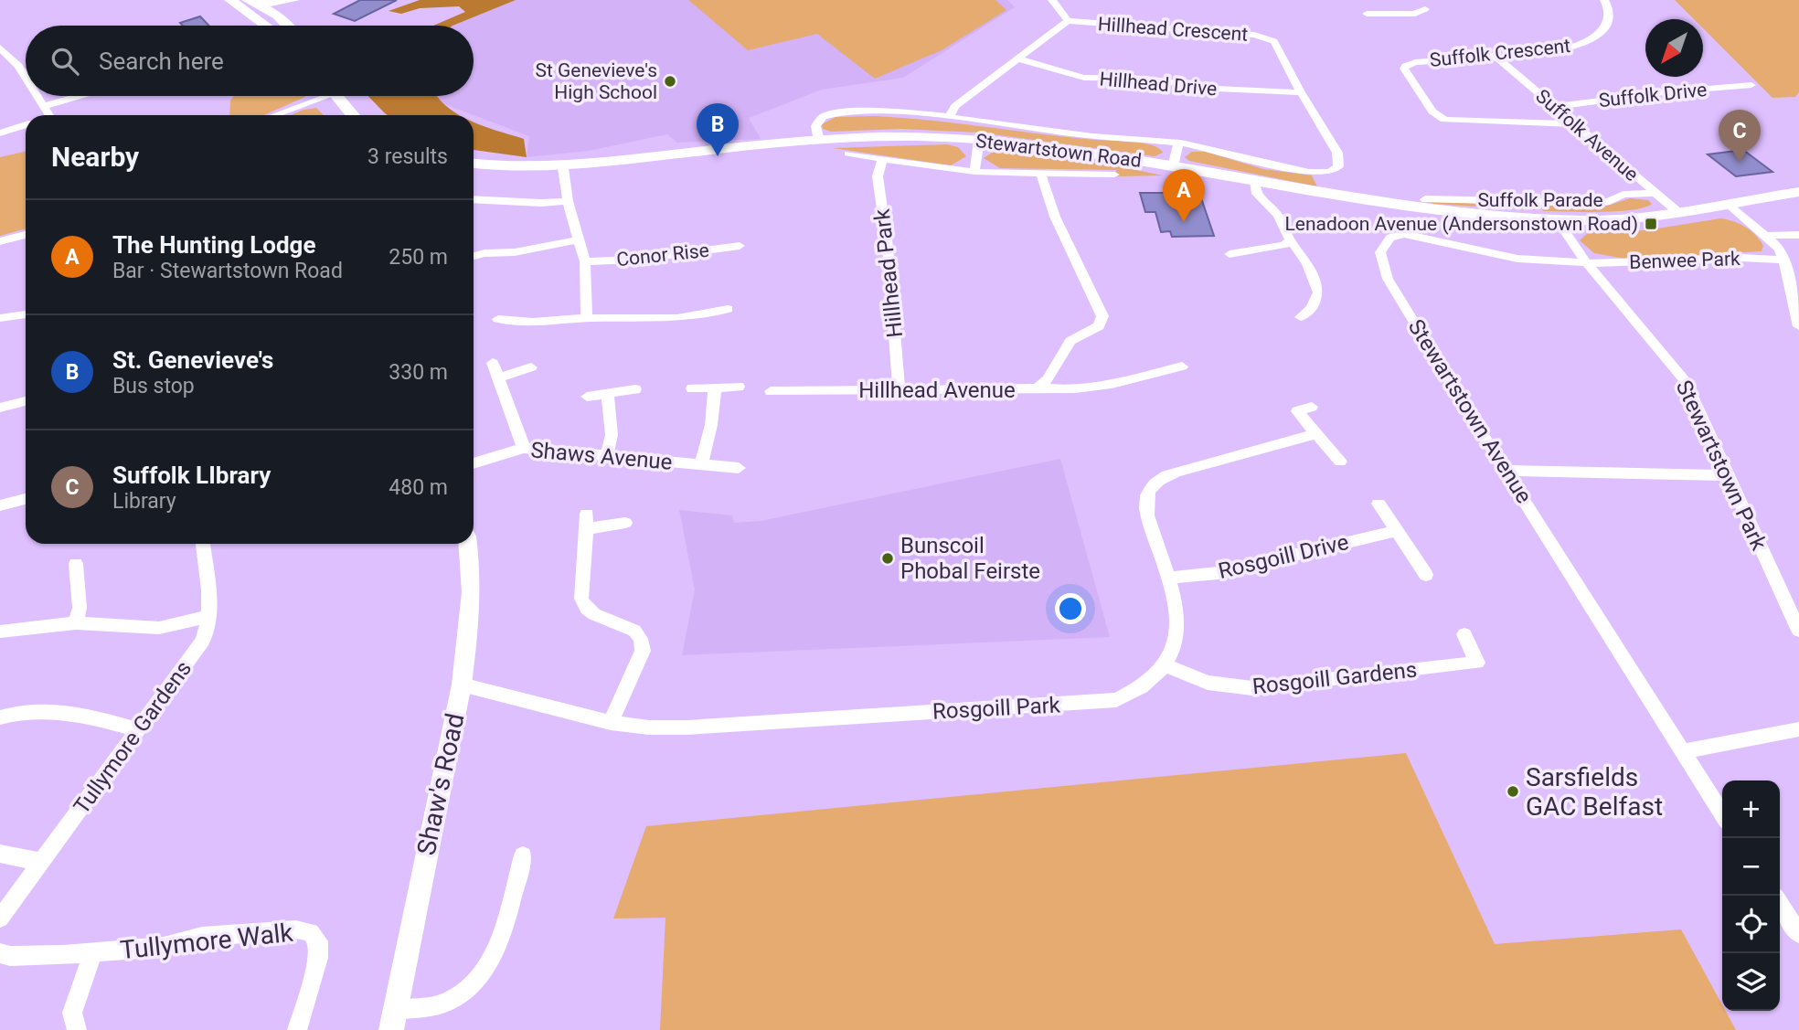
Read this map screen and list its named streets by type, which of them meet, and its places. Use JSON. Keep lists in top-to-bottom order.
{
  "streets": {
    "main road": ["Stewartstown Road"],
    "street": [
      "Hillhead Crescent",
      "Suffolk Crescent",
      "Hillhead Drive",
      "Suffolk Drive",
      "Suffolk Avenue",
      "Suffolk Parade",
      "Conor Rise",
      "Benwee Park",
      "Hillhead Park",
      "Hillhead Avenue",
      "Stewartstown Avenue",
      "Shaws Avenue",
      "Stewartstown Park",
      "Rosgoill Drive",
      "Rosgoill Gardens",
      "Rosgoill Park",
      "Tullymore Gardens",
      "Shaw's Road",
      "Tullymore Walk"
    ]
  },
  "crossings": [
    ["Hillhead Crescent", "Hillhead Drive"],
    ["Hillhead Crescent", "Stewartstown Road"],
    ["Suffolk Crescent", "Suffolk Avenue"],
    ["Suffolk Drive", "Suffolk Avenue"],
    ["Suffolk Avenue", "Stewartstown Road"],
    ["Suffolk Avenue", "Suffolk Parade"],
    ["Stewartstown Road", "Conor Rise"],
    ["Stewartstown Road", "Stewartstown Park"],
    ["Benwee Park", "Stewartstown Avenue"],
    ["Benwee Park", "Stewartstown Park"],
    ["Hillhead Park", "Hillhead Avenue"],
    ["Stewartstown Avenue", "Stewartstown Park"],
    ["Rosgoill Drive", "Rosgoill Park"],
    ["Rosgoill Gardens", "Rosgoill Park"],
    ["Rosgoill Park", "Shaw's Road"]
  ],
  "places": {
    "other": ["St Genevieve's High School", "Bunscoil Phobal Feirste", "Sarsfields GAC Belfast"],
    "transit": ["Lenadoon Avenue (Andersonstown Road)"]
  },
  "north": "bottom left",
  "page": {
    "search": "Search here",
    "pins": ["B", "C", "A"],
    "heading": ["Nearby", "3 results"],
    "list": [
      {
        "mark": "A",
        "name": "The Hunting Lodge",
        "note": "Bar · Stewartstown Road",
        "value": "250 m"
      },
      {
        "mark": "B",
        "name": "St. Genevieve's",
        "note": "Bus stop",
        "value": "330 m"
      },
      {
        "mark": "C",
        "name": "Suffolk LIbrary",
        "note": "Library",
        "value": "480 m"
      }
    ],
    "map_buttons": ["+", "−"]
  }
}
